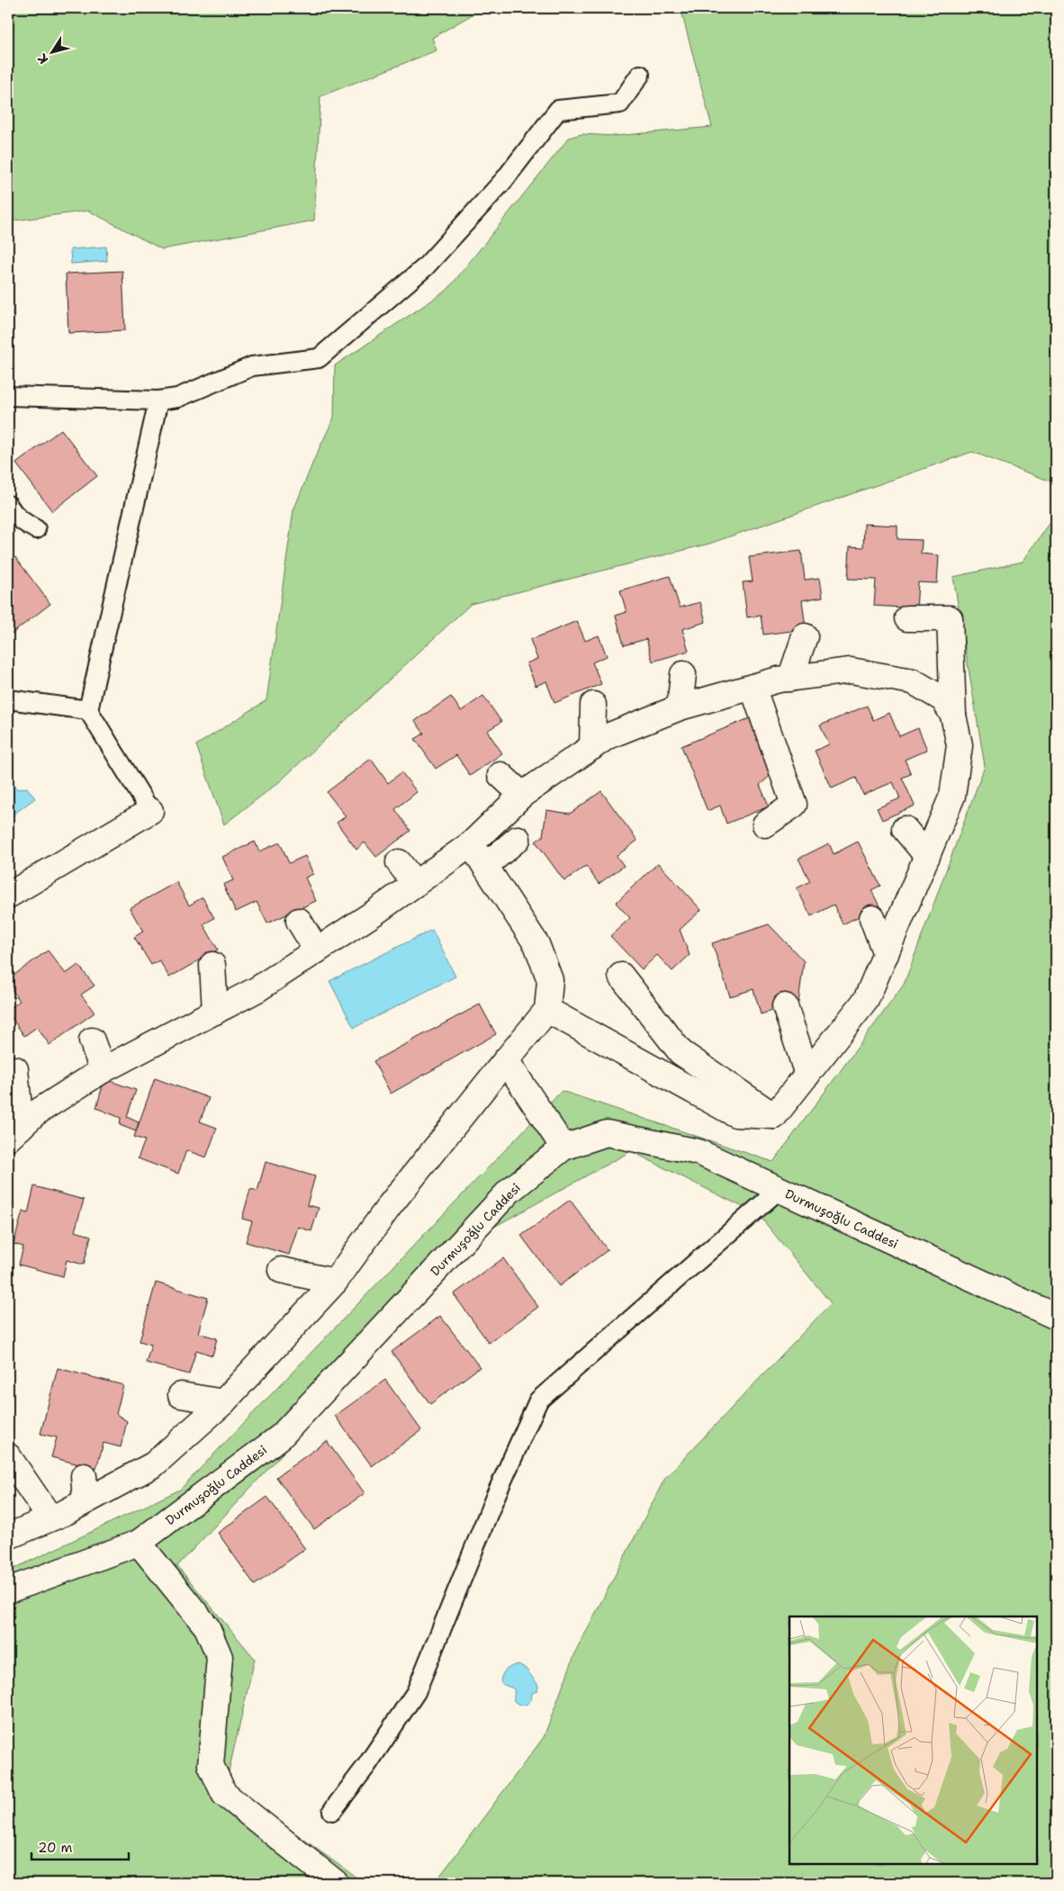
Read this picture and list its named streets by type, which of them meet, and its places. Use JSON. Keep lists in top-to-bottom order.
{
  "streets": {
    "street": ["Durmuşoğlu Caddesi"]
  },
  "scale_bar": "20 m",
  "north": "bottom left"
}
